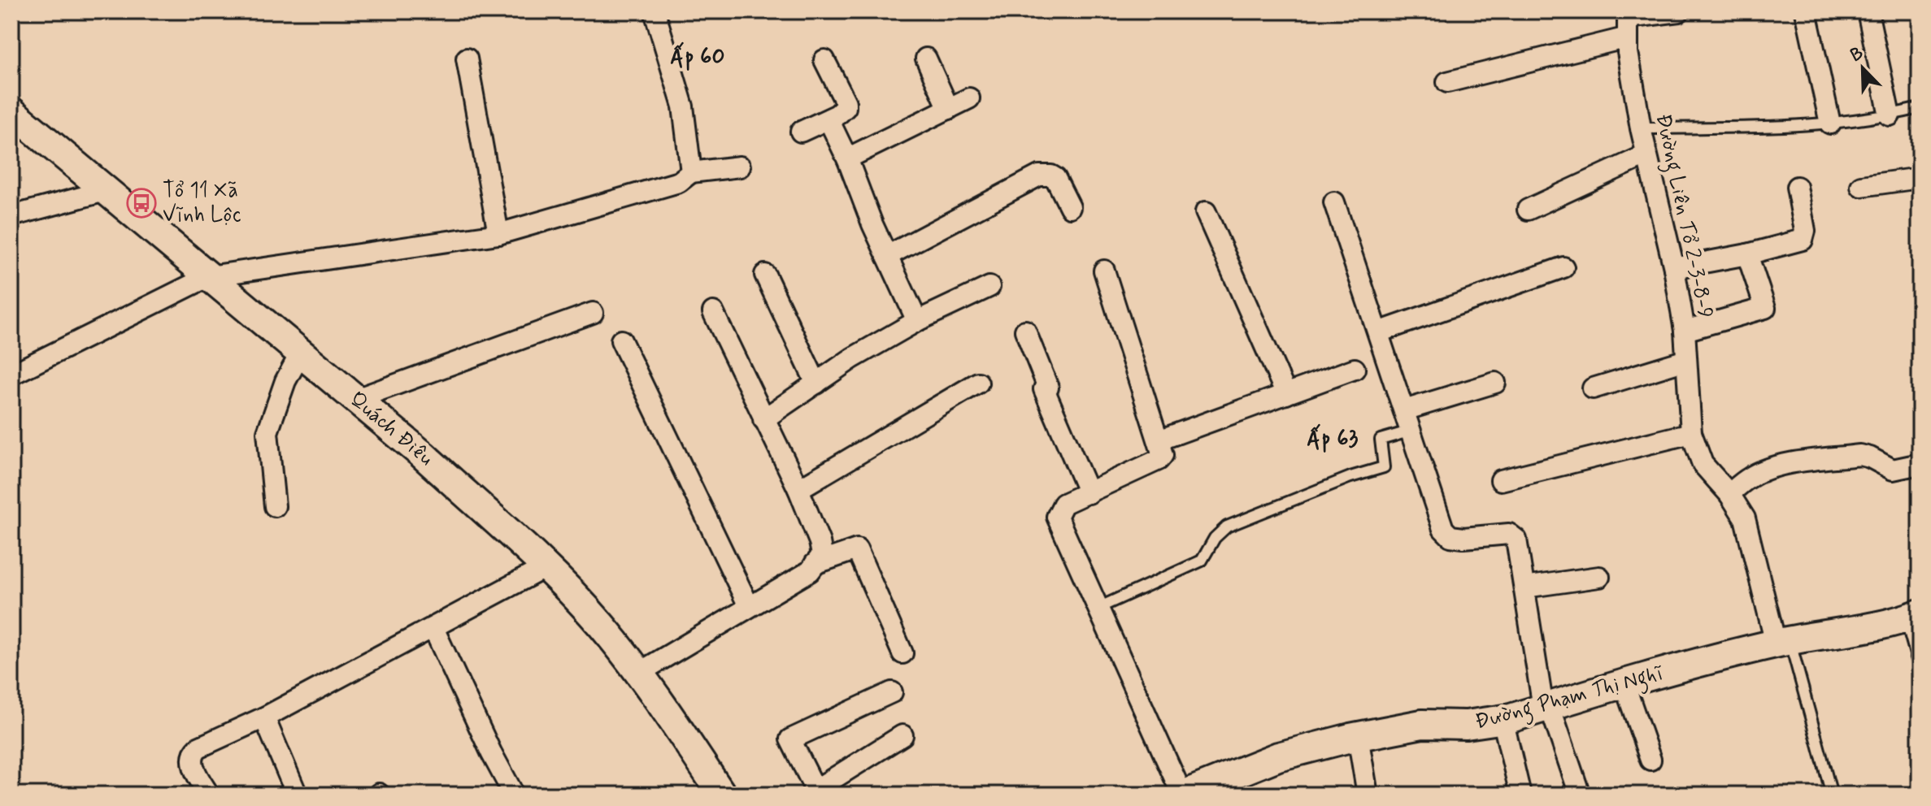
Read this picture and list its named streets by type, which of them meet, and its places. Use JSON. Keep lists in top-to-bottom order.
{
  "streets": {
    "main road": ["Quách Điêu", "Đường Phạm Thị Nghĩ"],
    "street": ["Đường Liên Tổ 2-3-8-9"]
  },
  "crossings": [
    ["Đường Liên Tổ 2-3-8-9", "Đường Phạm Thị Nghĩ"]
  ],
  "districts": ["Ấp 60", "Ấp 63"],
  "places": {
    "bus stop": ["Tổ 11 Xã Vĩnh Lộc"]
  },
  "north": "top left"
}
